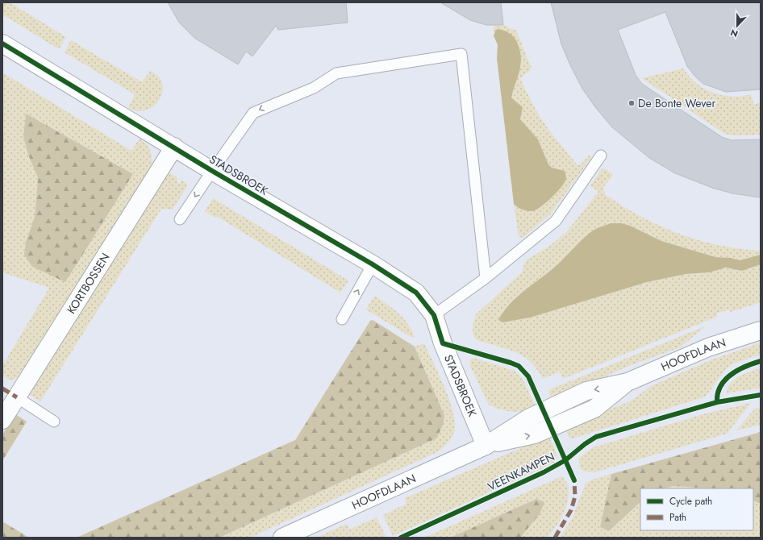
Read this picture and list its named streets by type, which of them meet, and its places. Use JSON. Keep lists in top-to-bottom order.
{
  "streets": {
    "street": ["STADSBROEK", "KORTBOSSEN", "HOOFDLAAN"],
    "cycle path": ["VEENKAMPEN"]
  },
  "crossings": [
    ["STADSBROEK", "KORTBOSSEN"],
    ["STADSBROEK", "HOOFDLAAN"]
  ],
  "places": ["De Bonte Wever"],
  "legend": ["Cycle path", "Path"],
  "north": "bottom"
}
